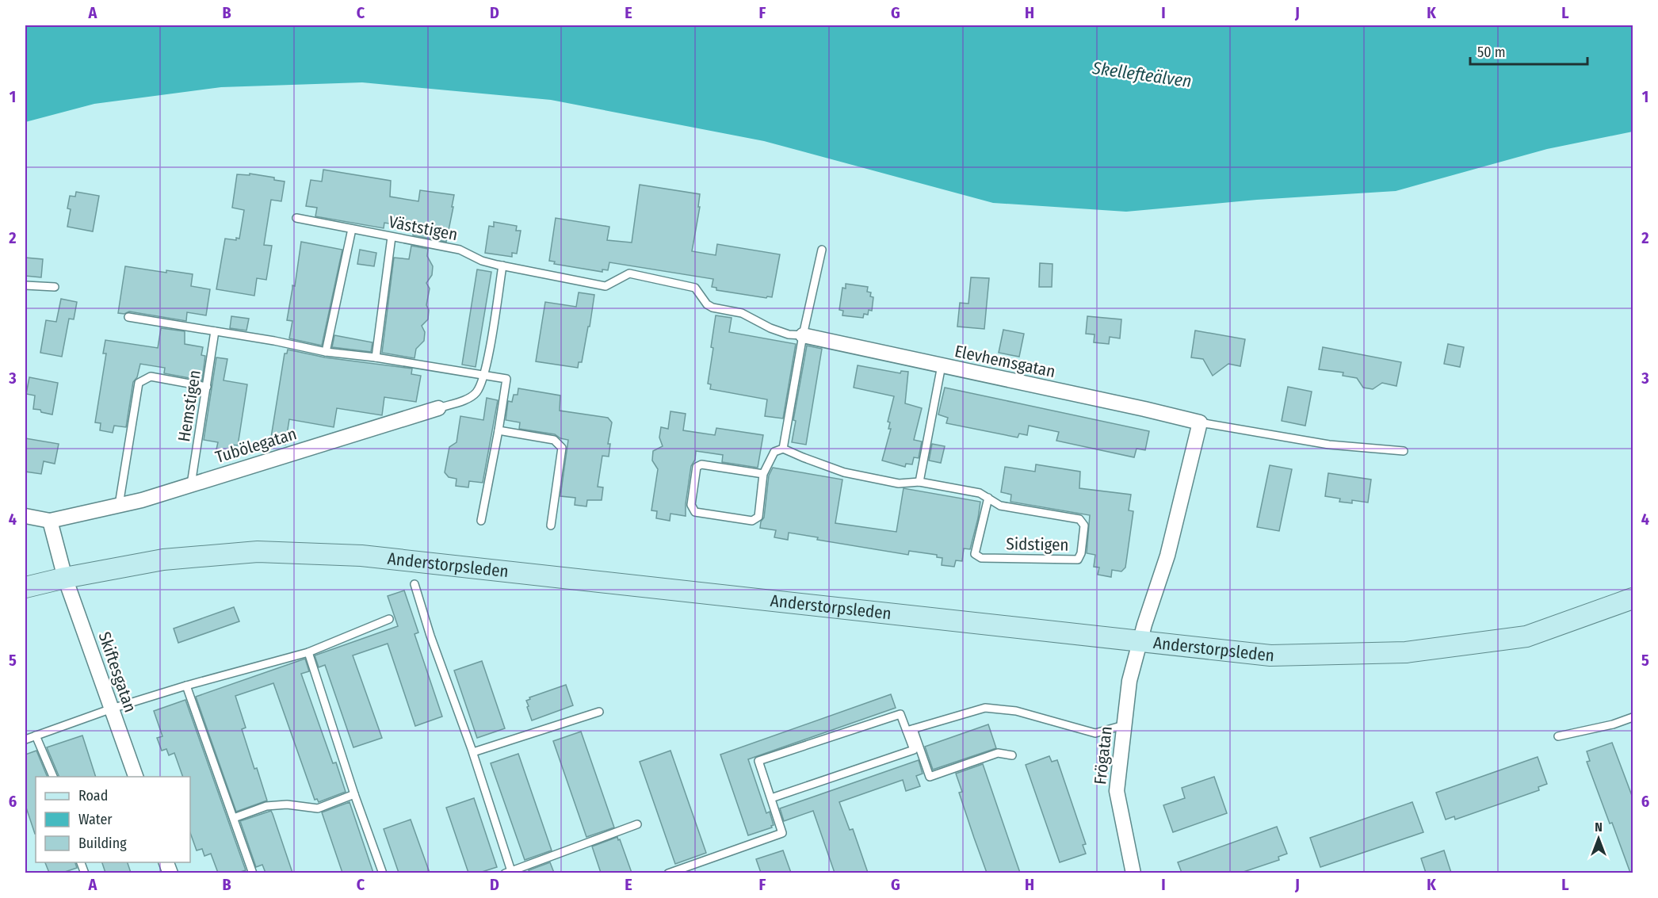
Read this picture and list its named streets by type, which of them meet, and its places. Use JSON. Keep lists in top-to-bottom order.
{
  "streets": {
    "main road": ["Anderstorpsleden"],
    "street": [
      "Elevhemsgatan",
      "Tubölegatan",
      "Skiftesgatan",
      "Frögatan"
    ],
    "lane": ["Väststigen", "Hemstigen", "Sidstigen"]
  },
  "crossings": [
    ["Väststigen", "Elevhemsgatan"],
    ["Hemstigen", "Tubölegatan"],
    ["Tubölegatan", "Skiftesgatan"],
    ["Anderstorpsleden", "Skiftesgatan"],
    ["Anderstorpsleden", "Frögatan"]
  ],
  "water": ["Skellefteälven"],
  "legend": ["Road", "Water", "Building"],
  "scale_bar": "50 m",
  "north": "top",
  "grid": {
    "columns": [
      "A",
      "B",
      "C",
      "D",
      "E",
      "F",
      "G",
      "H",
      "I",
      "J",
      "K",
      "L"
    ],
    "rows": [
      "1",
      "2",
      "3",
      "4",
      "5",
      "6"
    ]
  }
}
